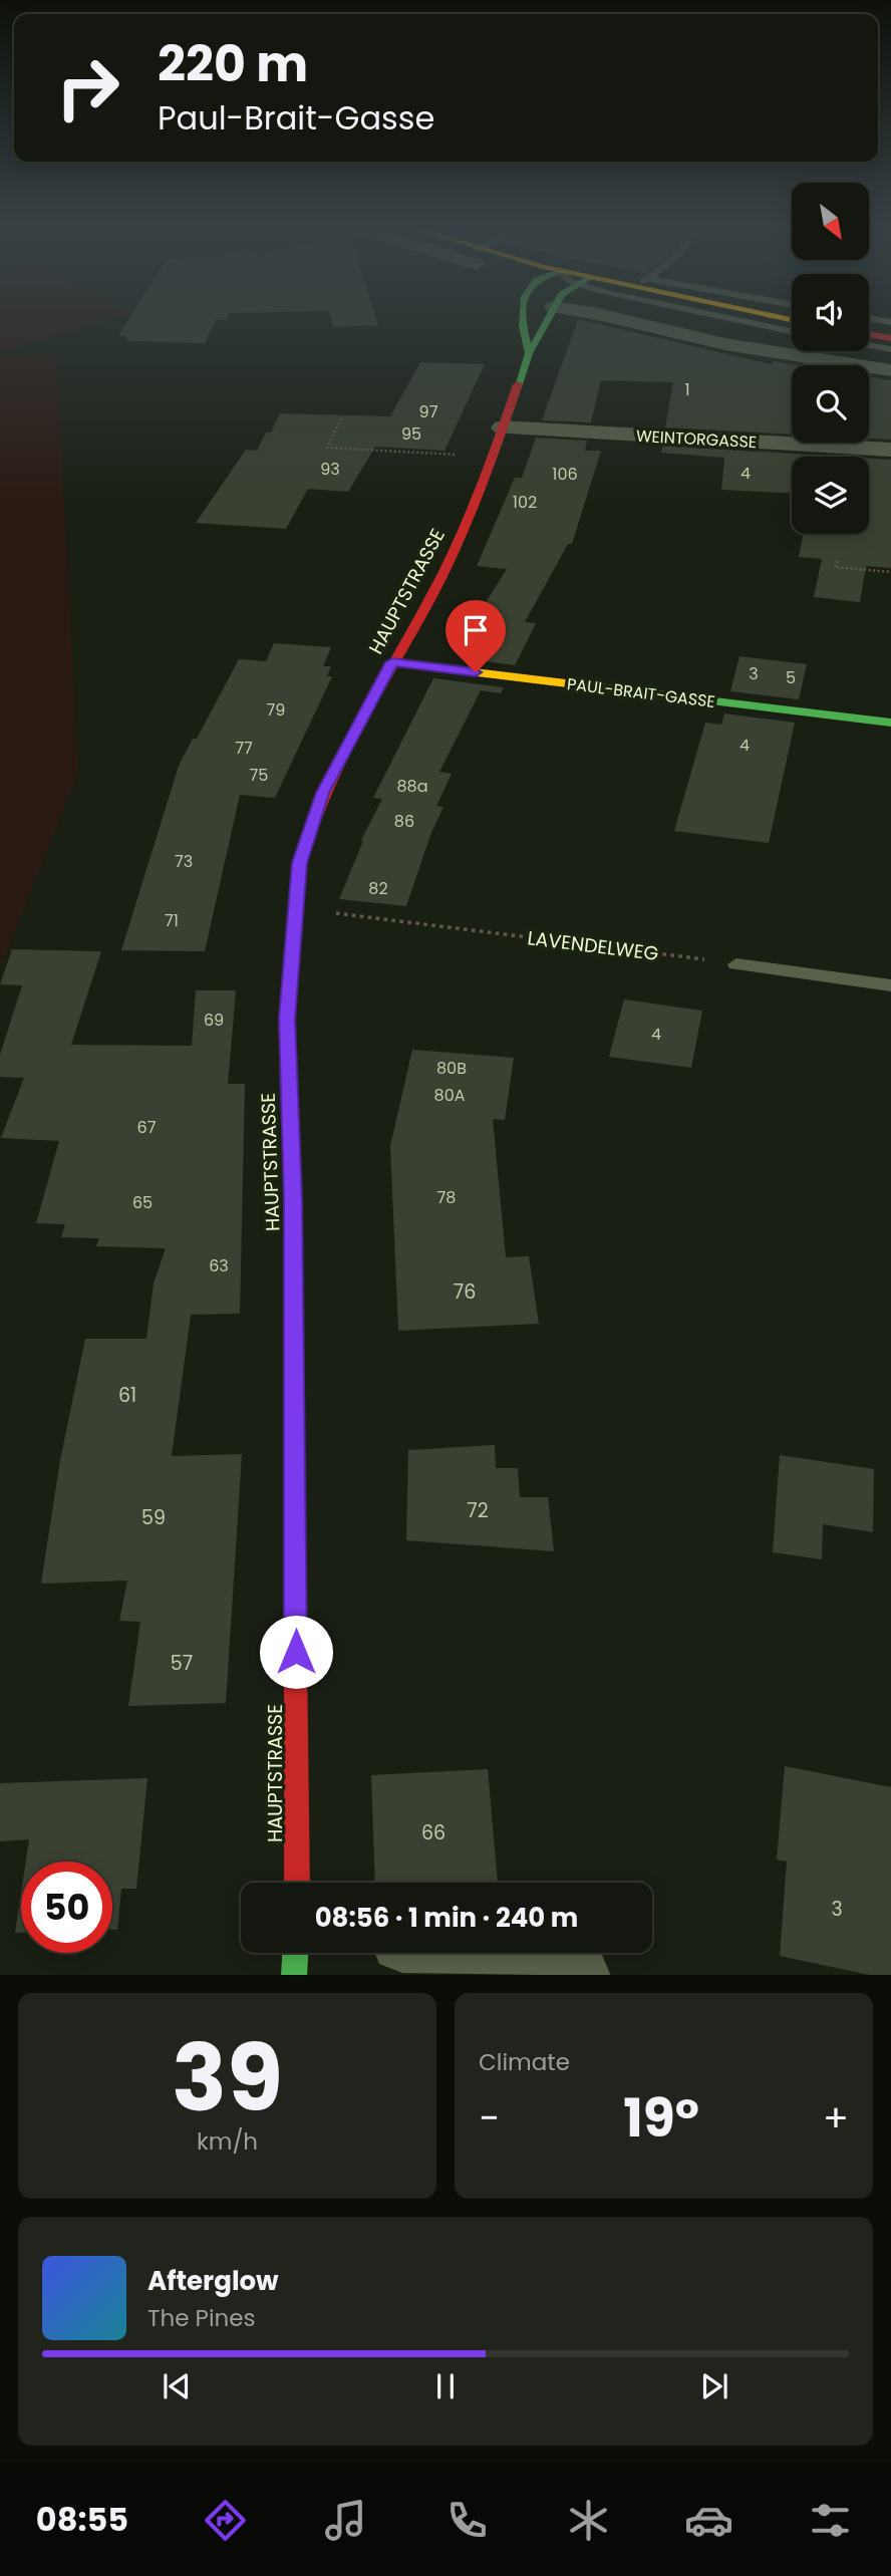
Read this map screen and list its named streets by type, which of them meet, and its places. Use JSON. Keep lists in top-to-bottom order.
{
  "streets": {
    "main road": ["HAUPTSTRASSE", "PAUL-BRAIT-GASSE"],
    "street": ["WEINTORGASSE"],
    "path": ["LAVENDELWEG"]
  },
  "crossings": [
    ["WEINTORGASSE", "HAUPTSTRASSE"],
    ["HAUPTSTRASSE", "PAUL-BRAIT-GASSE"],
    ["HAUPTSTRASSE", "LAVENDELWEG"]
  ],
  "house_numbers": [
    "1",
    "97",
    "95",
    "93",
    "4",
    "106",
    "102",
    "3",
    "5",
    "79",
    "4",
    "77",
    "75",
    "88a",
    "86",
    "73",
    "82",
    "71",
    "69",
    "4",
    "80B",
    "80A",
    "67",
    "78",
    "65",
    "63",
    "76",
    "61",
    "72",
    "59",
    "57",
    "66",
    "3"
  ],
  "north": "bottom right",
  "page": {
    "turn": ["220 m", "Paul-Brait-Gasse"],
    "limit": "50",
    "trip": "08:56 · 1 min · 240 m",
    "tile": [
      ["39", "km/h"],
      "Climate"
    ],
    "heat": ["−", "19°", "+"],
    "song": ["Afterglow", "The Pines"],
    "tabs": "08:55"
  }
}
